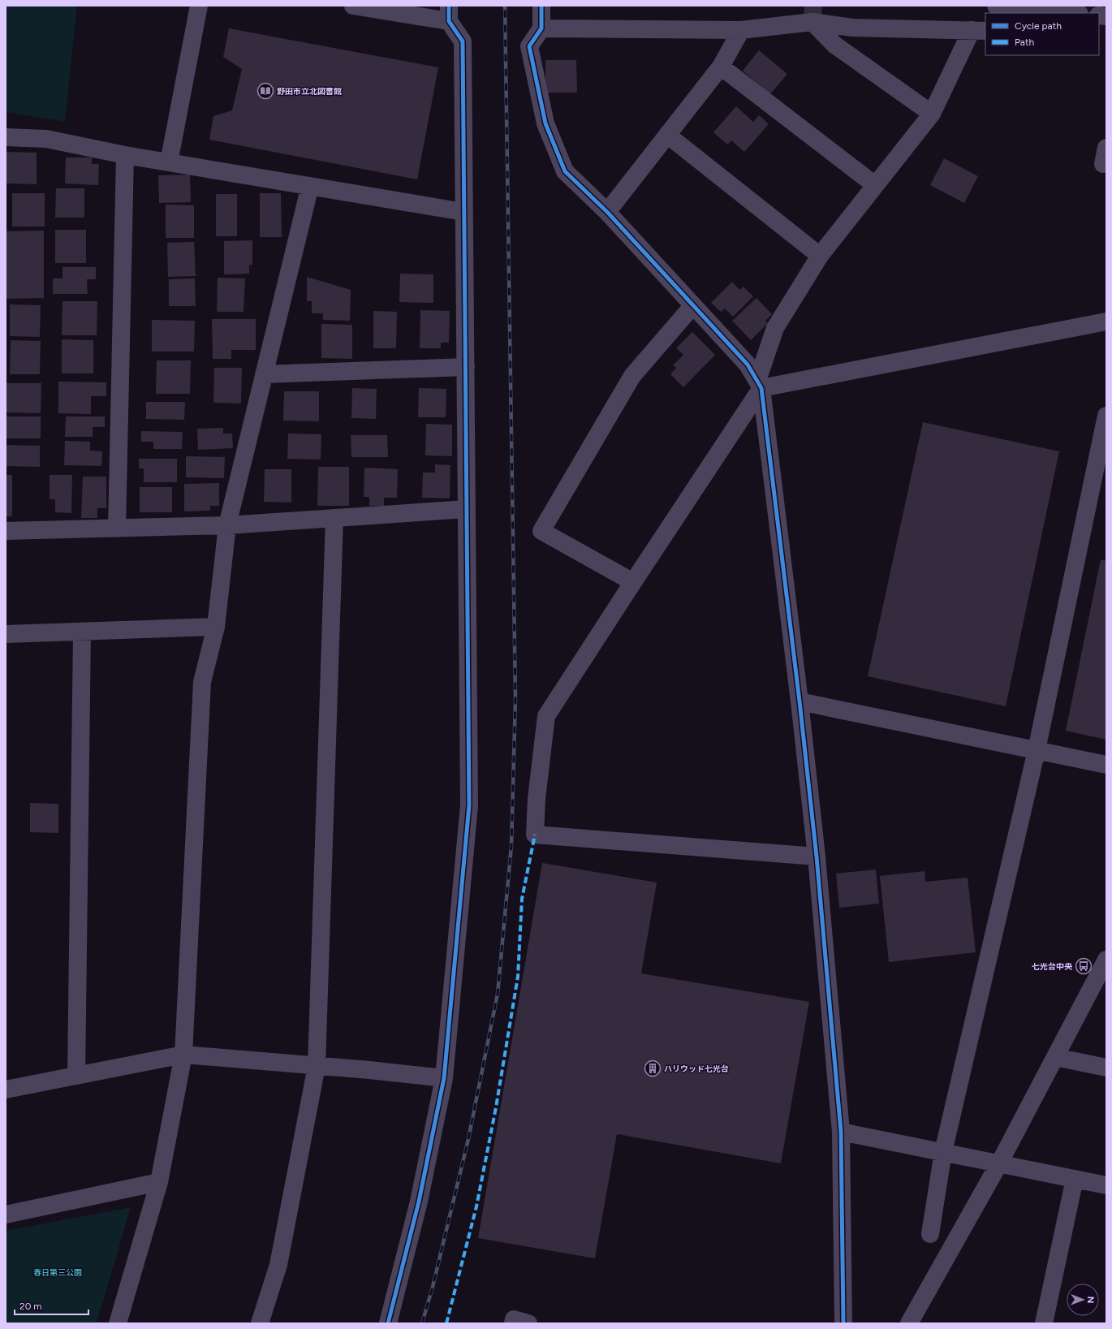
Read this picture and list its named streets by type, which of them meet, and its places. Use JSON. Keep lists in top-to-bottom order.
{
  "parks": ["春日第三公園"],
  "places": {
    "library": ["野田市立北図書館"],
    "bus stop": ["七光台中央"],
    "building": ["ハリウッド七光台"]
  },
  "legend": ["Cycle path", "Path"],
  "scale_bar": "20 m",
  "north": "right"
}
